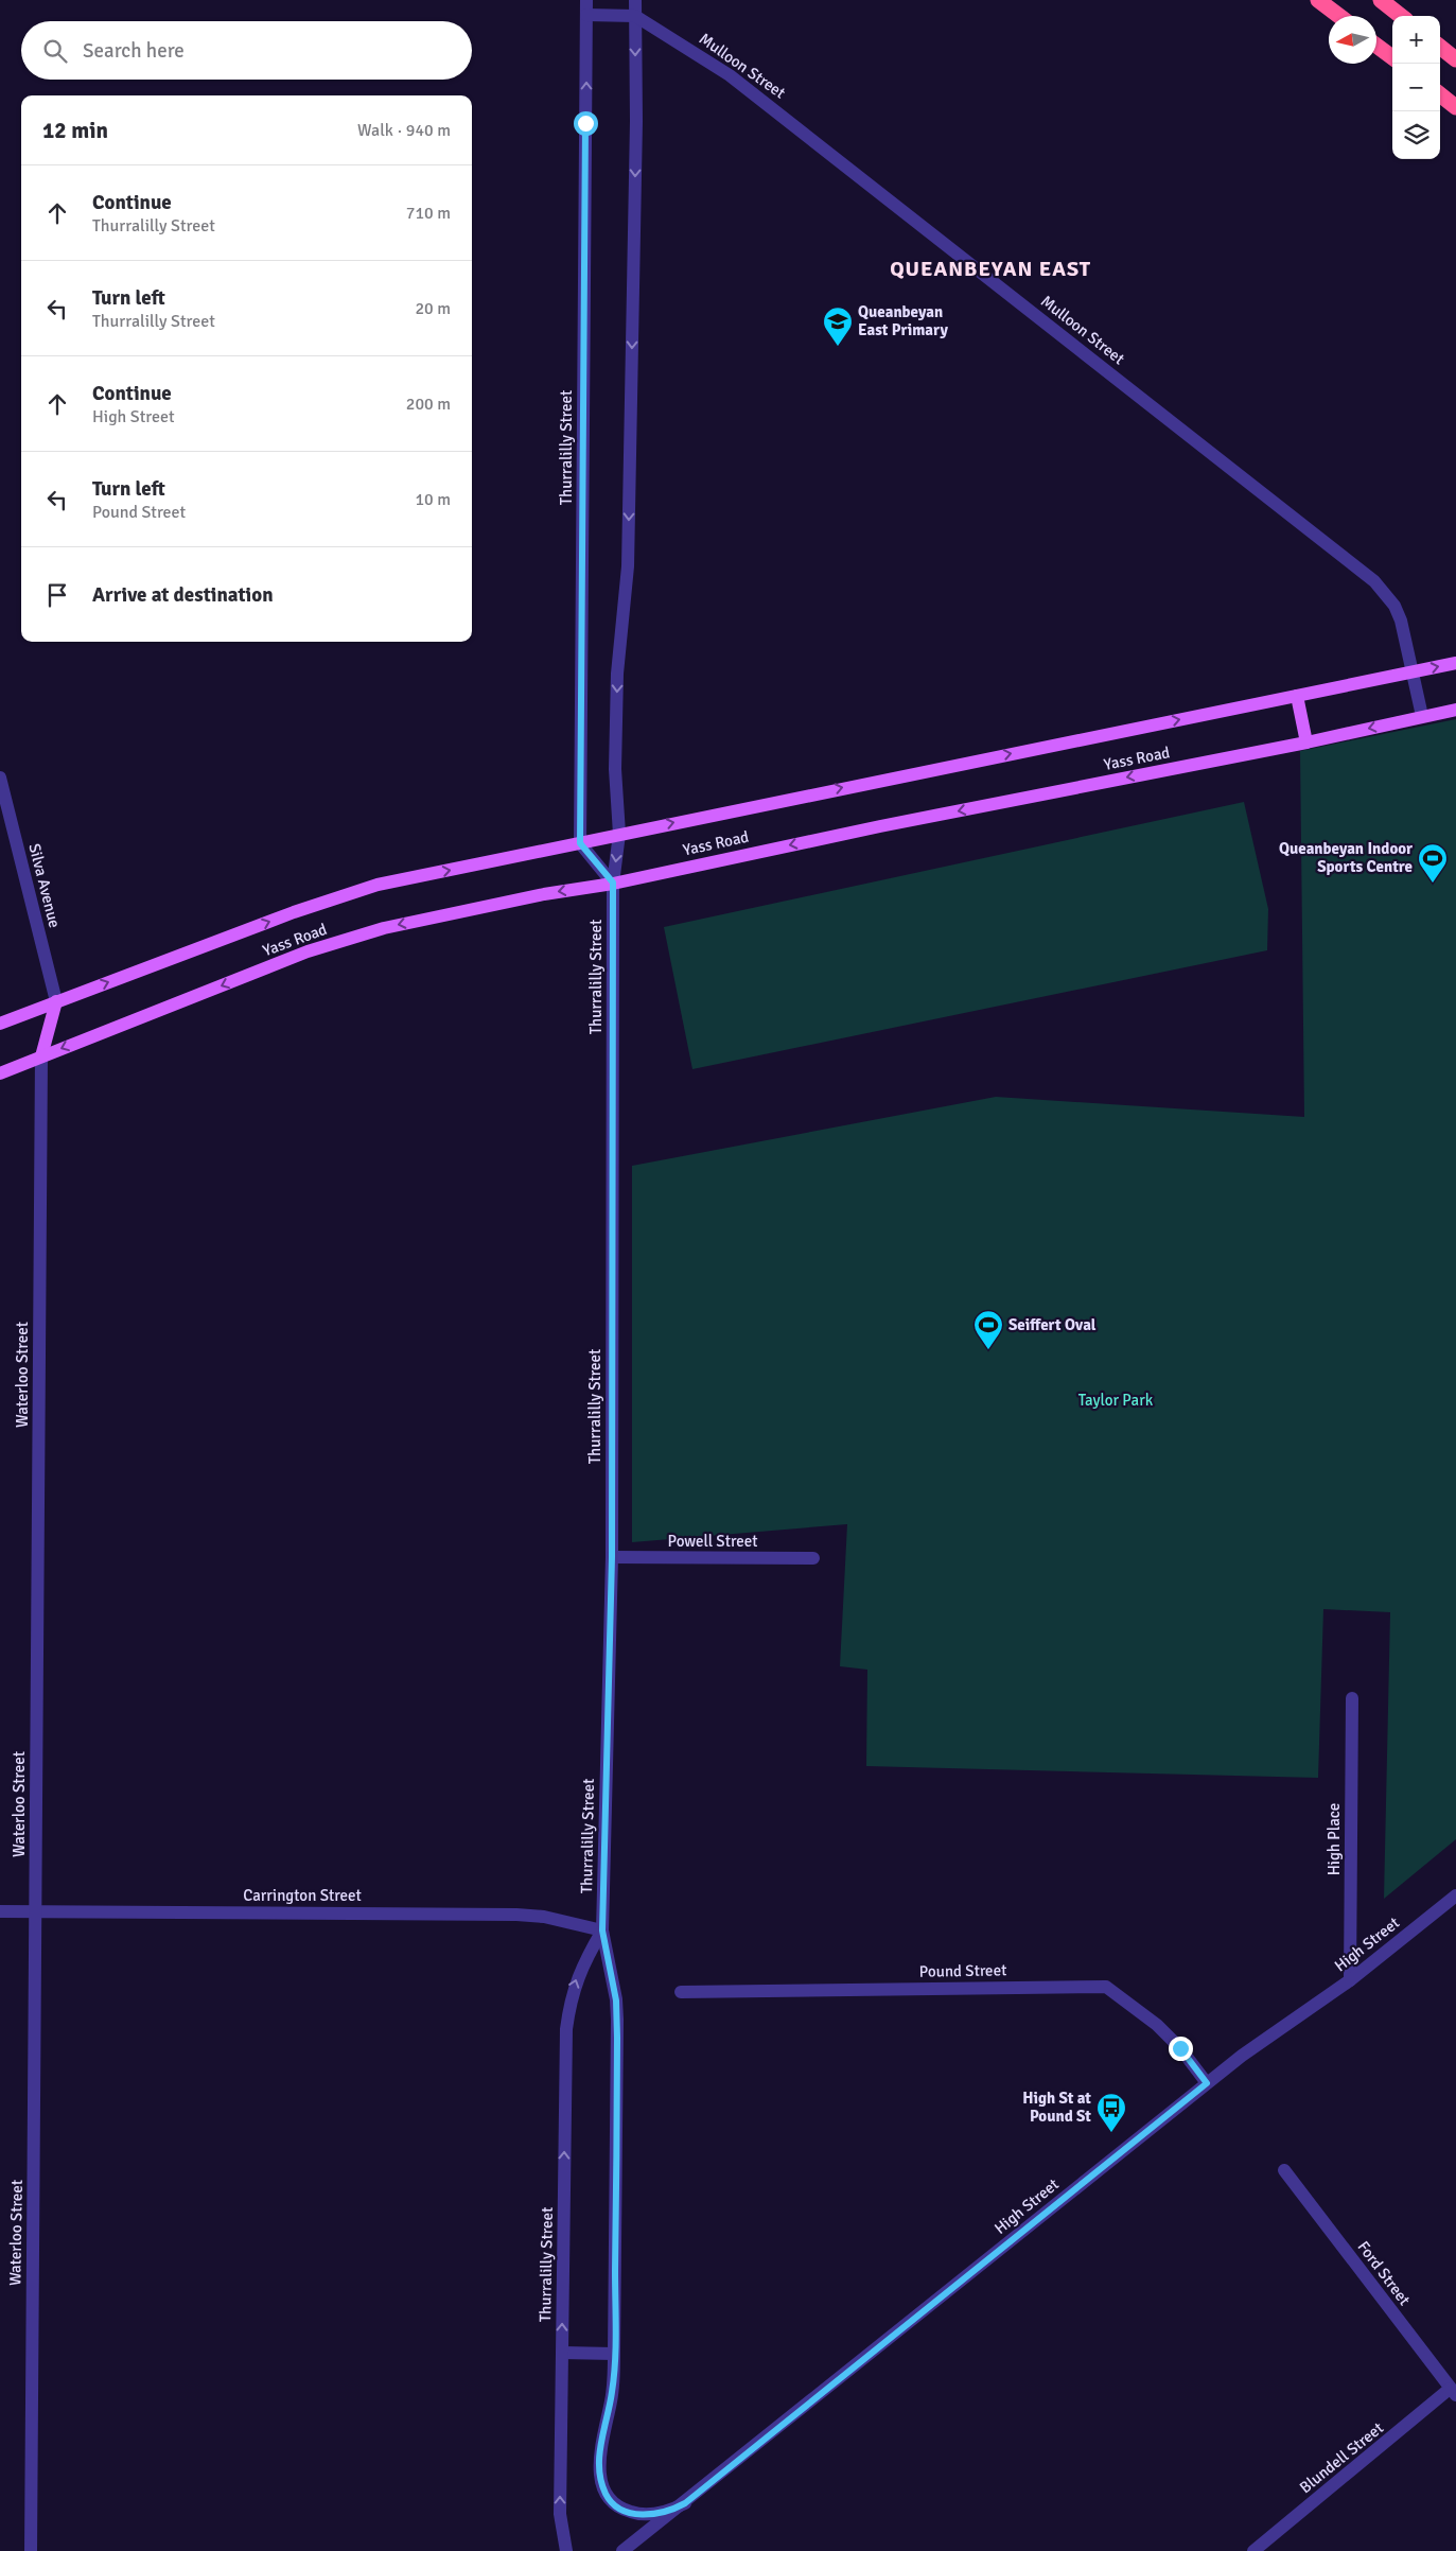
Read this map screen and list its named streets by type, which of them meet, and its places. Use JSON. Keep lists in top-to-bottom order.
{
  "streets": {
    "main road": ["Yass Road"],
    "street": [
      "Mulloon Street",
      "Thurralilly Street",
      "Silva Avenue",
      "Waterloo Street",
      "Powell Street",
      "High Place",
      "Carrington Street",
      "High Street",
      "Pound Street",
      "Ford Street",
      "Blundell Street"
    ]
  },
  "crossings": [
    ["Mulloon Street", "Thurralilly Street"],
    ["Mulloon Street", "Yass Road"],
    ["Thurralilly Street", "Yass Road"],
    ["Thurralilly Street", "Powell Street"],
    ["Thurralilly Street", "Carrington Street"],
    ["Thurralilly Street", "High Street"],
    ["Yass Road", "Silva Avenue"],
    ["Yass Road", "Waterloo Street"],
    ["Waterloo Street", "Carrington Street"],
    ["High Place", "High Street"],
    ["High Street", "Pound Street"],
    ["Ford Street", "Blundell Street"]
  ],
  "districts": ["QUEANBEYAN EAST"],
  "parks": ["Taylor Park"],
  "places": {
    "school or university": ["Queanbeyan East Primary"],
    "sports": ["Queanbeyan Indoor Sports Centre", "Seiffert Oval"],
    "bus stop": ["High St at Pound St"]
  },
  "north": "left",
  "page": {
    "map_buttons": ["+", "−"],
    "search": "Search here",
    "heading": ["12 min", "Walk · 940 m"],
    "list": [
      ["Continue", "Thurralilly Street", "710 m"],
      ["Turn left", "Thurralilly Street", "20 m"],
      ["Continue", "High Street", "200 m"],
      ["Turn left", "Pound Street", "10 m"],
      "Arrive at destination"
    ]
  }
}
